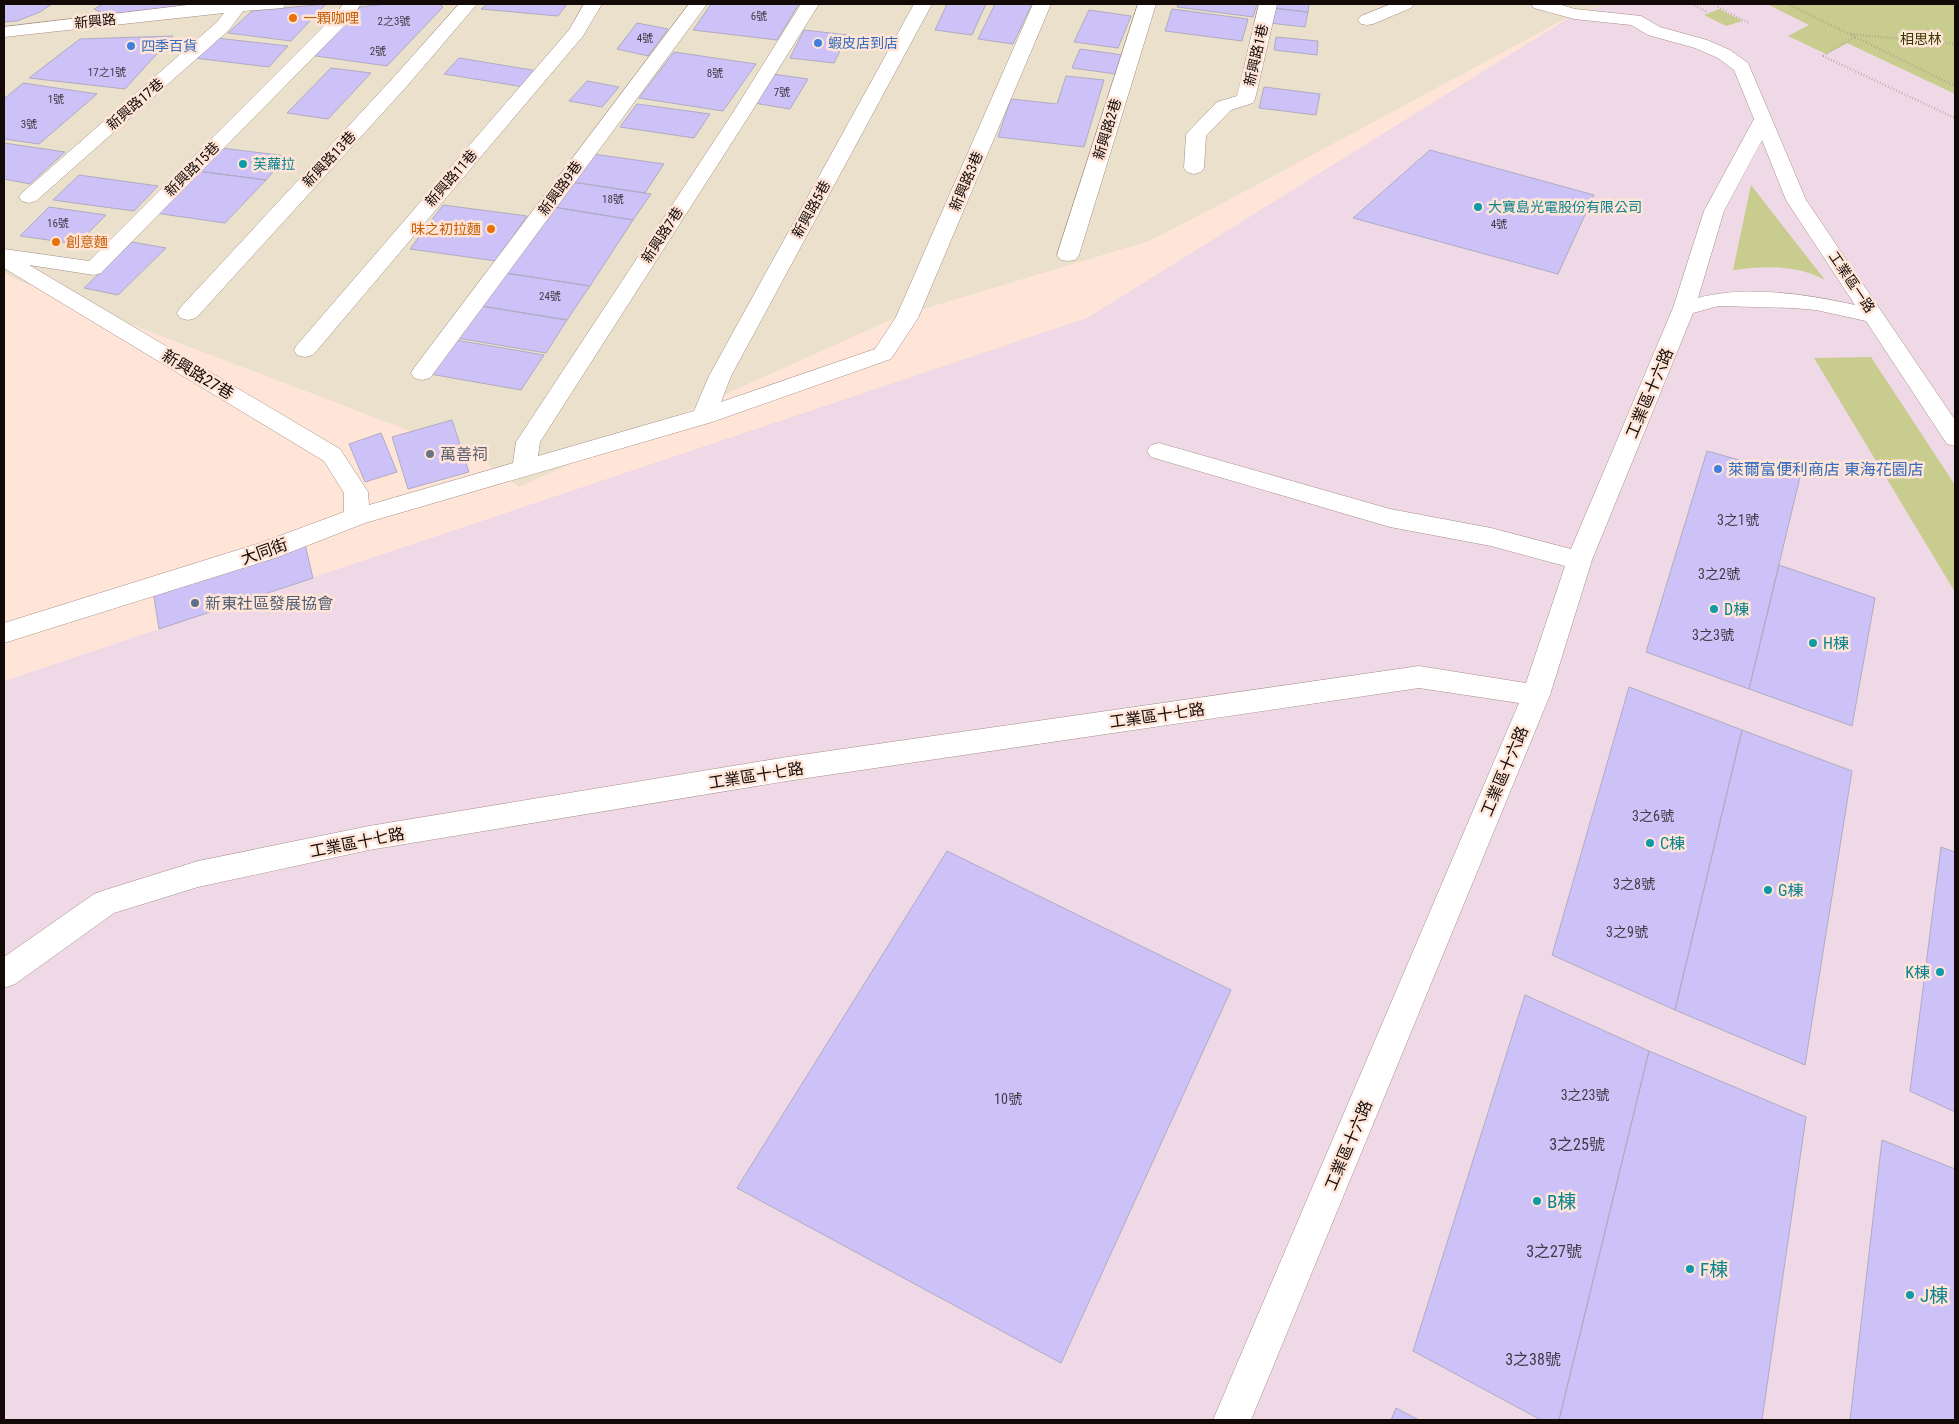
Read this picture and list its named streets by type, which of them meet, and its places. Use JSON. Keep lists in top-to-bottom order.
{
  "streets": {
    "street": [
      "新興路",
      "新興路1巷",
      "新興路17巷",
      "新興路2巷",
      "新興路13巷",
      "新興路15巷",
      "新興路11巷",
      "新興路3巷",
      "新興路9巷",
      "新興路5巷",
      "新興路7巷",
      "工業區一路",
      "新興路27巷",
      "工業區十六路",
      "大同街",
      "工業區十七路"
    ]
  },
  "crossings": [
    ["新興路", "新興路17巷"],
    ["新興路3巷", "大同街"],
    ["新興路5巷", "大同街"],
    ["新興路7巷", "大同街"],
    ["工業區一路", "工業區十六路"],
    ["新興路27巷", "大同街"],
    ["工業區十六路", "工業區十七路"]
  ],
  "parks": ["相思林"],
  "places": [
    "一顆咖哩",
    "蝦皮店到店",
    "四季百貨",
    "芙蘿拉",
    "大寶島光電股份有限公司",
    "味之初拉麵",
    "創意麵",
    "萬善祠",
    "萊爾富便利商店 東海花園店",
    "新東社區發展協會",
    "D棟",
    "H棟",
    "C棟",
    "G棟",
    "K棟",
    "B棟",
    "F棟",
    "J棟"
  ],
  "house_numbers": [
    "6號",
    "2之3號",
    "4號",
    "2號",
    "17之1號",
    "8號",
    "7號",
    "1號",
    "3號",
    "18號",
    "16號",
    "4號",
    "24號",
    "3之1號",
    "3之2號",
    "3之3號",
    "3之6號",
    "3之8號",
    "3之9號",
    "3之23號",
    "10號",
    "3之25號",
    "3之27號",
    "3之38號"
  ]
}
